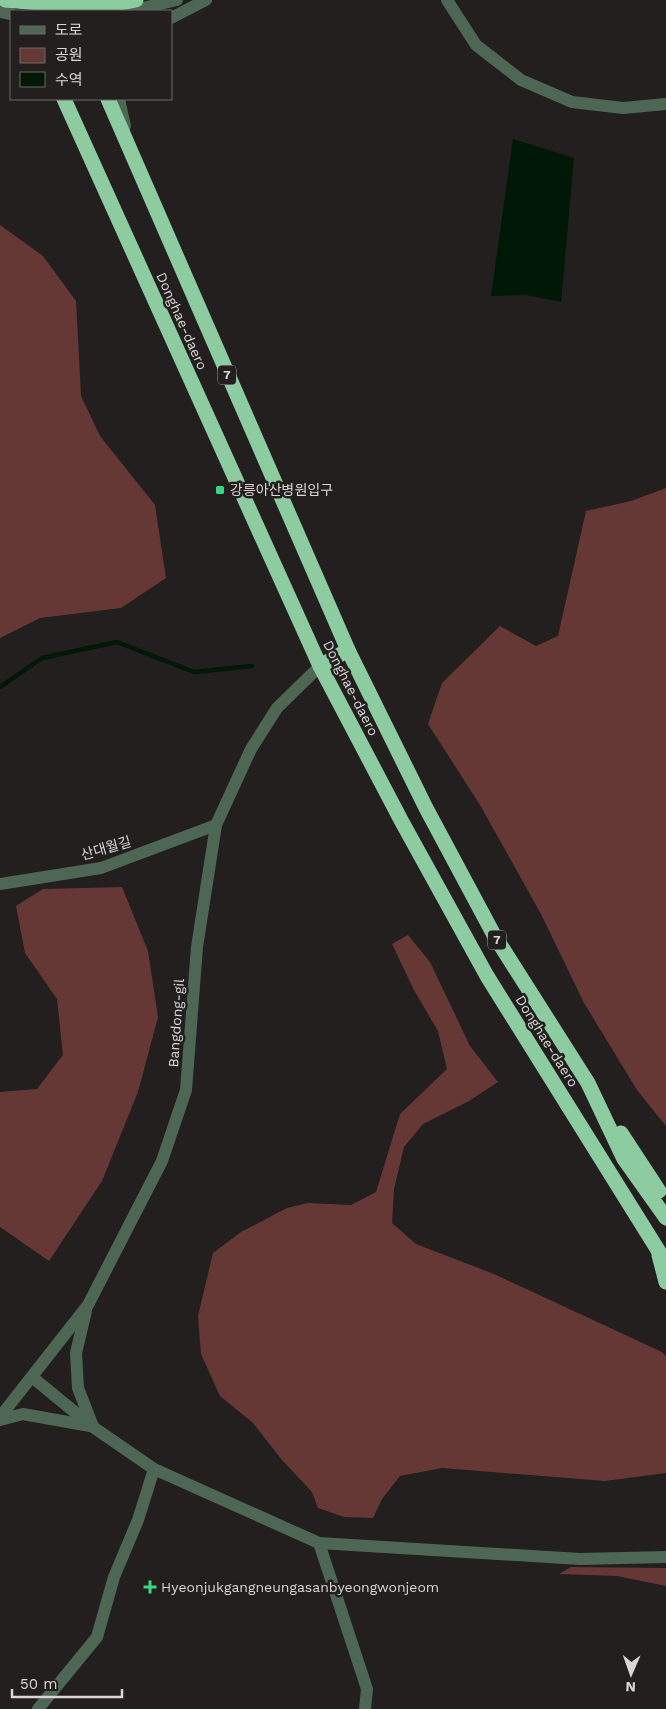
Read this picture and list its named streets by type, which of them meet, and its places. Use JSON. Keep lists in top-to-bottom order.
{
  "streets": {
    "highway": ["Donghae-daero", "7"],
    "street": ["산대월길", "Bangdong-gil"]
  },
  "crossings": [
    ["Donghae-daero", "Bangdong-gil"],
    ["산대월길", "Bangdong-gil"]
  ],
  "places": {
    "transit": ["강릉아산병원입구"],
    "health": ["Hyeonjukgangneungasanbyeongwonjeom"]
  },
  "legend": ["도로", "공원", "수역"],
  "scale_bar": "50 m",
  "north": "bottom"
}
